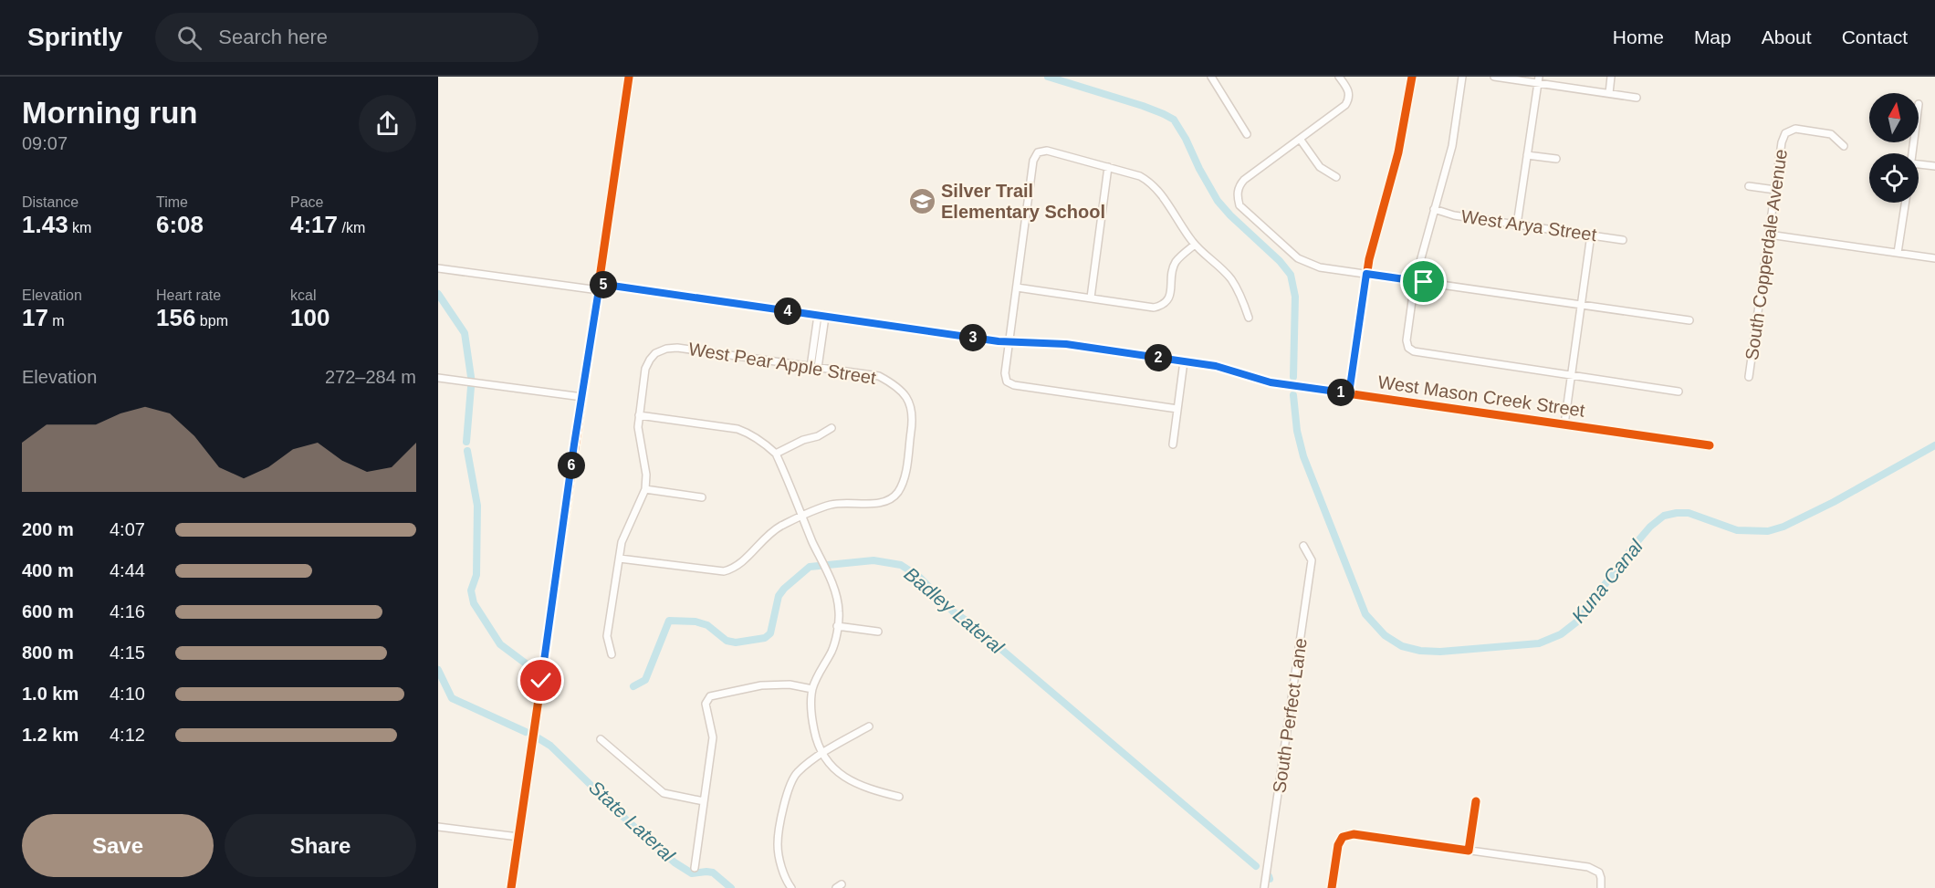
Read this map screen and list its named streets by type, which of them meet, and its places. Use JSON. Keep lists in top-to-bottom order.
{
  "streets": {
    "street": [
      "West Arya Street",
      "South Copperdale Avenue",
      "West Pear Apple Street",
      "West Mason Creek Street",
      "South Perfect Lane"
    ]
  },
  "water": ["Kuna Canal", "Badley Lateral", "State Lateral"],
  "places": {
    "school or university": ["Silver Trail Elementary School"]
  },
  "north": "top",
  "page": {
    "header": "Sprintly",
    "search": "Search here",
    "nav": [
      "Home",
      "Map",
      "About",
      "Contact"
    ],
    "heading": ["Morning run", "09:07"],
    "stats": [
      ["Distance", "1.43 km"],
      ["Time", "6:08"],
      ["Pace", "4:17 /km"],
      ["Elevation", "17 m"],
      ["Heart rate", "156 bpm"],
      ["kcal", "100"]
    ],
    "pins": [
      "5",
      "4",
      "3",
      "2",
      "1",
      "6"
    ],
    "chart": ["Elevation", "272–284 m"],
    "list": [
      {
        "name": "200 m",
        "note": "4:07"
      },
      {
        "name": "400 m",
        "note": "4:44"
      },
      {
        "name": "600 m",
        "note": "4:16"
      },
      {
        "name": "800 m",
        "note": "4:15"
      },
      {
        "name": "1.0 km",
        "note": "4:10"
      },
      {
        "name": "1.2 km",
        "note": "4:12"
      }
    ],
    "buttons": ["Save", "Share"]
  }
}
